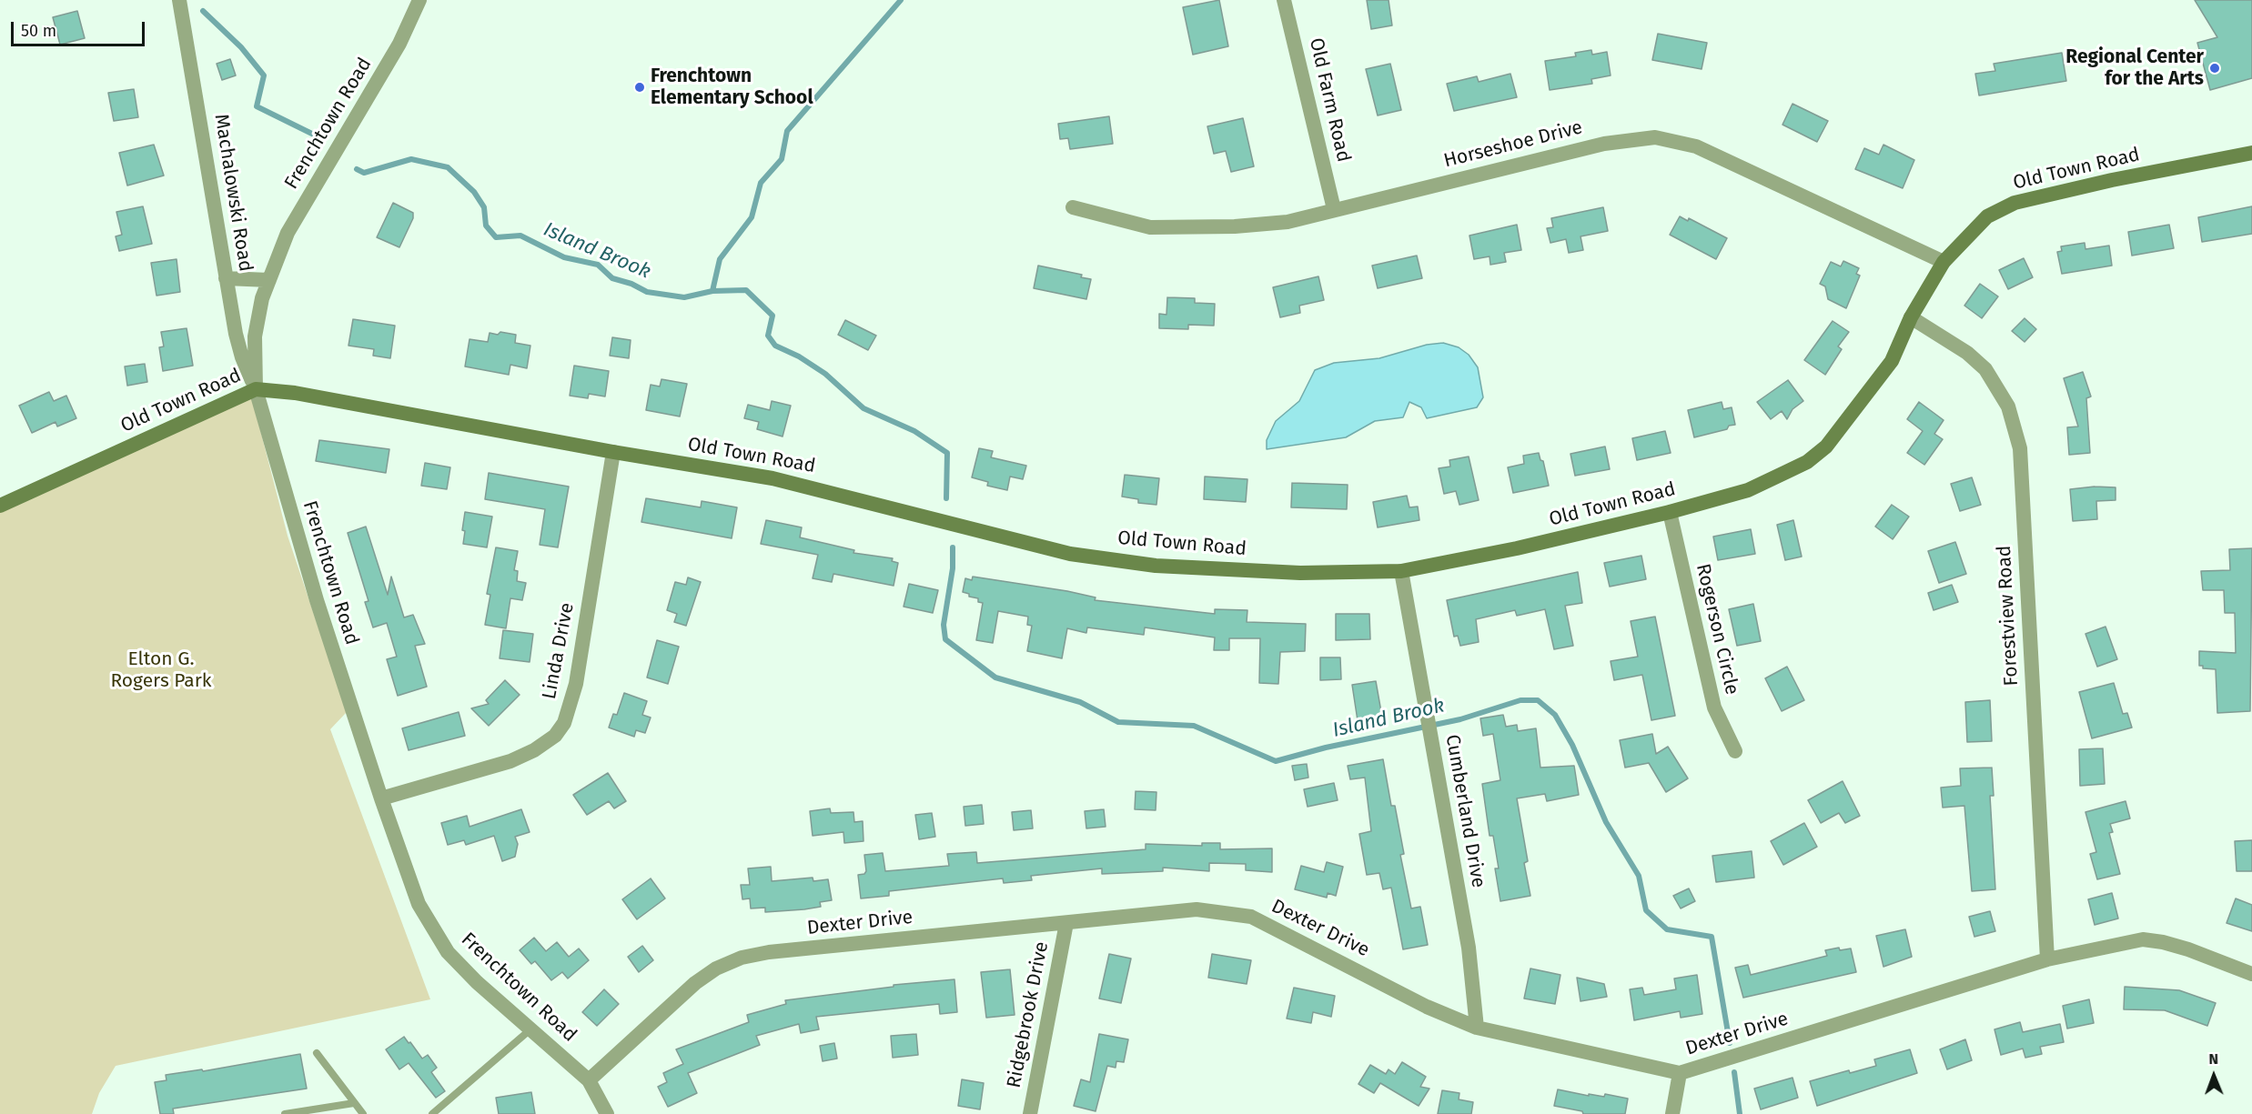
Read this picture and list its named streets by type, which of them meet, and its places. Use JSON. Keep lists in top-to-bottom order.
{
  "streets": {
    "main road": ["Old Town Road"],
    "street": [
      "Old Farm Road",
      "Frenchtown Road",
      "Horseshoe Drive",
      "Machalowski Road",
      "Forestview Road",
      "Rogerson Circle",
      "Linda Drive",
      "Cumberland Drive",
      "Dexter Drive",
      "Ridgebrook Drive"
    ]
  },
  "crossings": [
    ["Old Farm Road", "Horseshoe Drive"],
    ["Frenchtown Road", "Old Town Road"],
    ["Frenchtown Road", "Machalowski Road"],
    ["Frenchtown Road", "Linda Drive"],
    ["Frenchtown Road", "Dexter Drive"],
    ["Horseshoe Drive", "Old Town Road"],
    ["Old Town Road", "Machalowski Road"],
    ["Old Town Road", "Forestview Road"],
    ["Old Town Road", "Rogerson Circle"],
    ["Old Town Road", "Linda Drive"],
    ["Old Town Road", "Cumberland Drive"],
    ["Forestview Road", "Dexter Drive"],
    ["Cumberland Drive", "Dexter Drive"],
    ["Dexter Drive", "Ridgebrook Drive"]
  ],
  "water": ["Island Brook"],
  "parks": ["Elton G. Rogers Park"],
  "places": ["Regional Center for the Arts", "Frenchtown Elementary School"],
  "scale_bar": "50 m",
  "north": "top"
}
